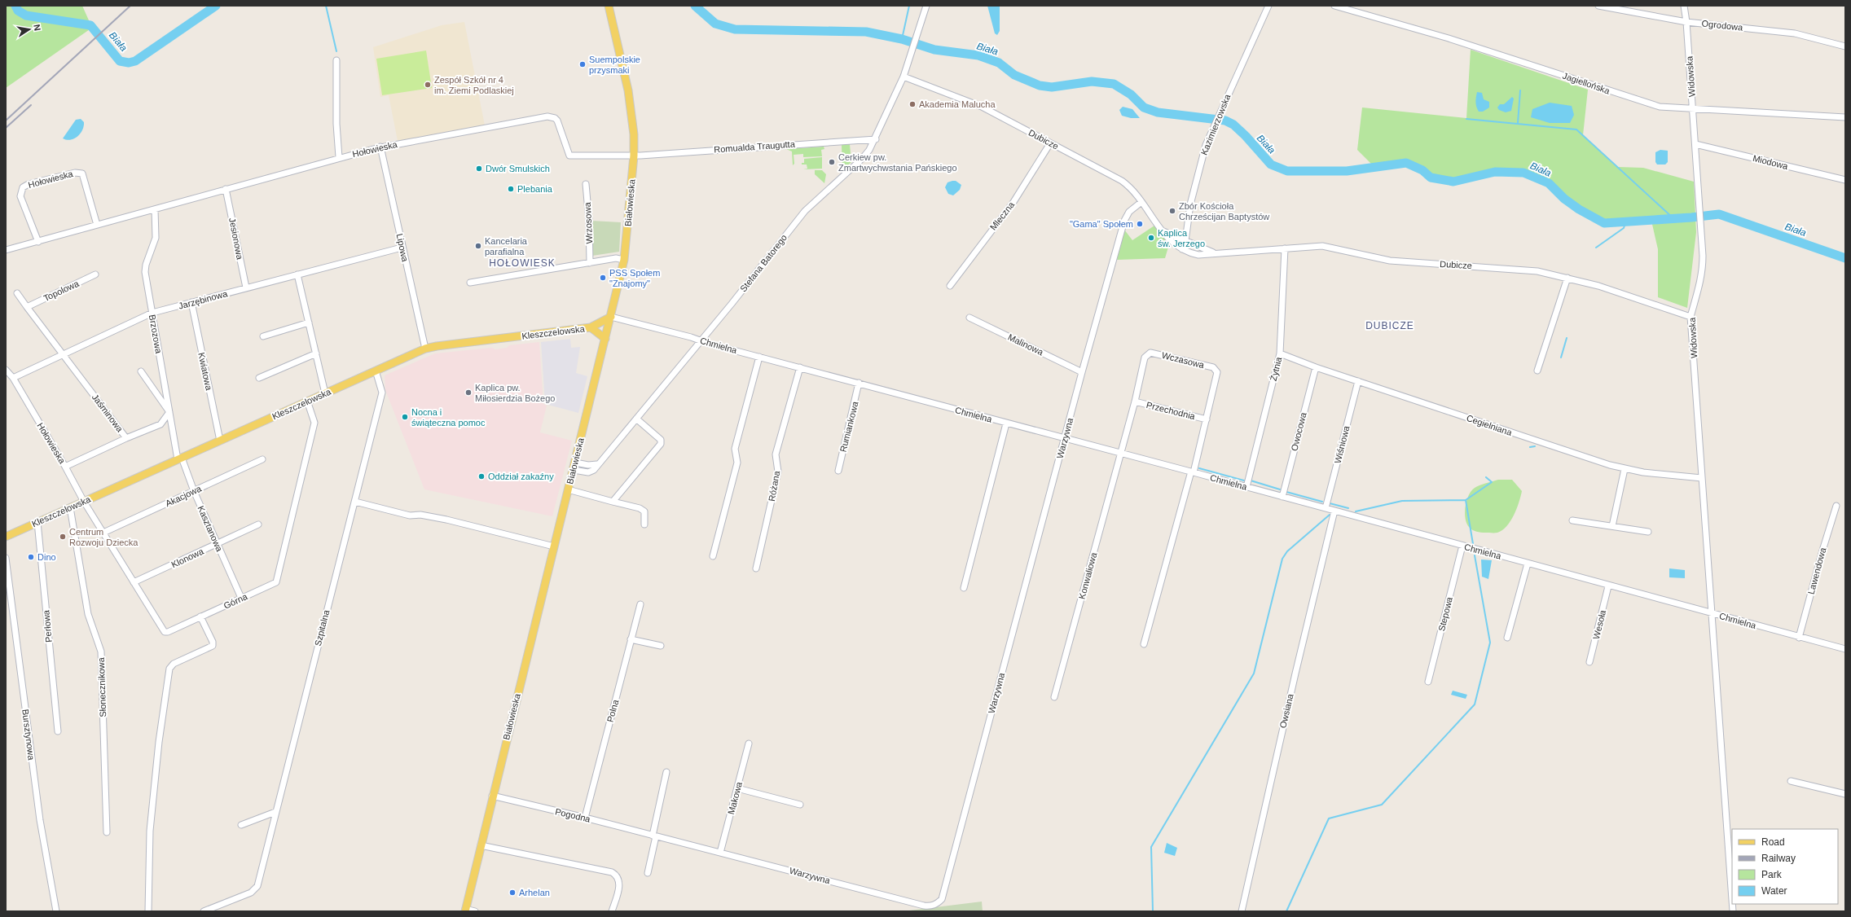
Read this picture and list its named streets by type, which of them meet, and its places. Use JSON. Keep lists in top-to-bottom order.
{
  "streets": {
    "main road": ["Białowieska", "Kleszczelowska"],
    "street": [
      "Ogrodowa",
      "Widowska",
      "Jagiellońska",
      "Kazimierzowska",
      "Dubicze",
      "Romualda Traugutta",
      "Hołowieska",
      "Miodowa",
      "Mleczna",
      "Wrzosowa",
      "Jesionowa",
      "Lipowa",
      "Stefana Batorego",
      "Topolowa",
      "Jarzębinowa",
      "Brzozowa",
      "Malinowa",
      "Chmielna",
      "Wczasowa",
      "Żytnia",
      "Kwiatowa",
      "Przechodnia",
      "Jaśminowa",
      "Cegielniana",
      "Rumiankowa",
      "Owocowa",
      "Warzywna",
      "Wiśniowa",
      "Różana",
      "Akacjowa",
      "Kasztanowa",
      "Klonowa",
      "Lawendowa",
      "Konwaliowa",
      "Górna",
      "Stepowa",
      "Wesoła",
      "Perłowa",
      "Szpitalna",
      "Słonecznikowa",
      "Polna",
      "Owsiana",
      "Bursztynowa",
      "Makowa",
      "Pogodna"
    ]
  },
  "crossings": [
    ["Ogrodowa", "Widowska"],
    ["Widowska", "Jagiellońska"],
    ["Widowska", "Dubicze"],
    ["Widowska", "Miodowa"],
    ["Widowska", "Chmielna"],
    ["Widowska", "Cegielniana"],
    ["Kazimierzowska", "Dubicze"],
    ["Dubicze", "Mleczna"],
    ["Dubicze", "Stefana Batorego"],
    ["Dubicze", "Żytnia"],
    ["Dubicze", "Warzywna"],
    ["Romualda Traugutta", "Hołowieska"],
    ["Romualda Traugutta", "Białowieska"],
    ["Romualda Traugutta", "Stefana Batorego"],
    ["Hołowieska", "Białowieska"],
    ["Hołowieska", "Jesionowa"],
    ["Hołowieska", "Lipowa"],
    ["Hołowieska", "Jarzębinowa"],
    ["Hołowieska", "Kleszczelowska"],
    ["Hołowieska", "Brzozowa"],
    ["Hołowieska", "Górna"],
    ["Białowieska", "Stefana Batorego"],
    ["Białowieska", "Kleszczelowska"],
    ["Białowieska", "Chmielna"],
    ["Białowieska", "Pogodna"],
    ["Jesionowa", "Jarzębinowa"],
    ["Lipowa", "Jarzębinowa"],
    ["Lipowa", "Kleszczelowska"],
    ["Stefana Batorego", "Chmielna"],
    ["Jarzębinowa", "Brzozowa"],
    ["Jarzębinowa", "Kwiatowa"],
    ["Jarzębinowa", "Jaśminowa"],
    ["Kleszczelowska", "Brzozowa"],
    ["Kleszczelowska", "Chmielna"],
    ["Kleszczelowska", "Kwiatowa"],
    ["Kleszczelowska", "Kasztanowa"],
    ["Kleszczelowska", "Górna"],
    ["Kleszczelowska", "Perłowa"],
    ["Kleszczelowska", "Szpitalna"],
    ["Kleszczelowska", "Słonecznikowa"],
    ["Brzozowa", "Jaśminowa"],
    ["Brzozowa", "Kasztanowa"],
    ["Malinowa", "Warzywna"],
    ["Chmielna", "Wczasowa"],
    ["Chmielna", "Żytnia"],
    ["Chmielna", "Rumiankowa"],
    ["Chmielna", "Owocowa"],
    ["Chmielna", "Warzywna"],
    ["Chmielna", "Wiśniowa"],
    ["Chmielna", "Różana"],
    ["Chmielna", "Lawendowa"],
    ["Chmielna", "Konwaliowa"],
    ["Chmielna", "Stepowa"],
    ["Chmielna", "Wesoła"],
    ["Chmielna", "Owsiana"],
    ["Wczasowa", "Przechodnia"],
    ["Wczasowa", "Konwaliowa"],
    ["Żytnia", "Cegielniana"],
    ["Cegielniana", "Owocowa"],
    ["Cegielniana", "Wiśniowa"],
    ["Warzywna", "Makowa"],
    ["Warzywna", "Pogodna"],
    ["Akacjowa", "Kasztanowa"],
    ["Akacjowa", "Górna"],
    ["Kasztanowa", "Klonowa"],
    ["Kasztanowa", "Górna"],
    ["Klonowa", "Górna"],
    ["Polna", "Pogodna"]
  ],
  "districts": ["HOŁOWIESK", "DUBICZE"],
  "water": ["Biała"],
  "places": [
    "Suempolskie przysmaki",
    "Zespół Szkół nr 4 im. Ziemi Podlaskiej",
    "Akademia Malucha",
    "Cerkiew pw. Zmartwychwstania Pańskiego",
    "Dwór Smulskich",
    "Plebania",
    "Zbór Kościoła Chrześcijan Baptystów",
    "\"Gama\" Społem",
    "Kaplica św. Jerzego",
    "Kancelaria parafialna",
    "PSS Społem \"Znajomy\"",
    "Kaplica pw. Miłosierdzia Bożego",
    "Nocna i świąteczna pomoc",
    "Oddział zakaźny",
    "Centrum Rozwoju Dziecka",
    "Dino",
    "Arhelan"
  ],
  "legend": [
    "Road",
    "Railway",
    "Park",
    "Water"
  ],
  "north": "right"
}
